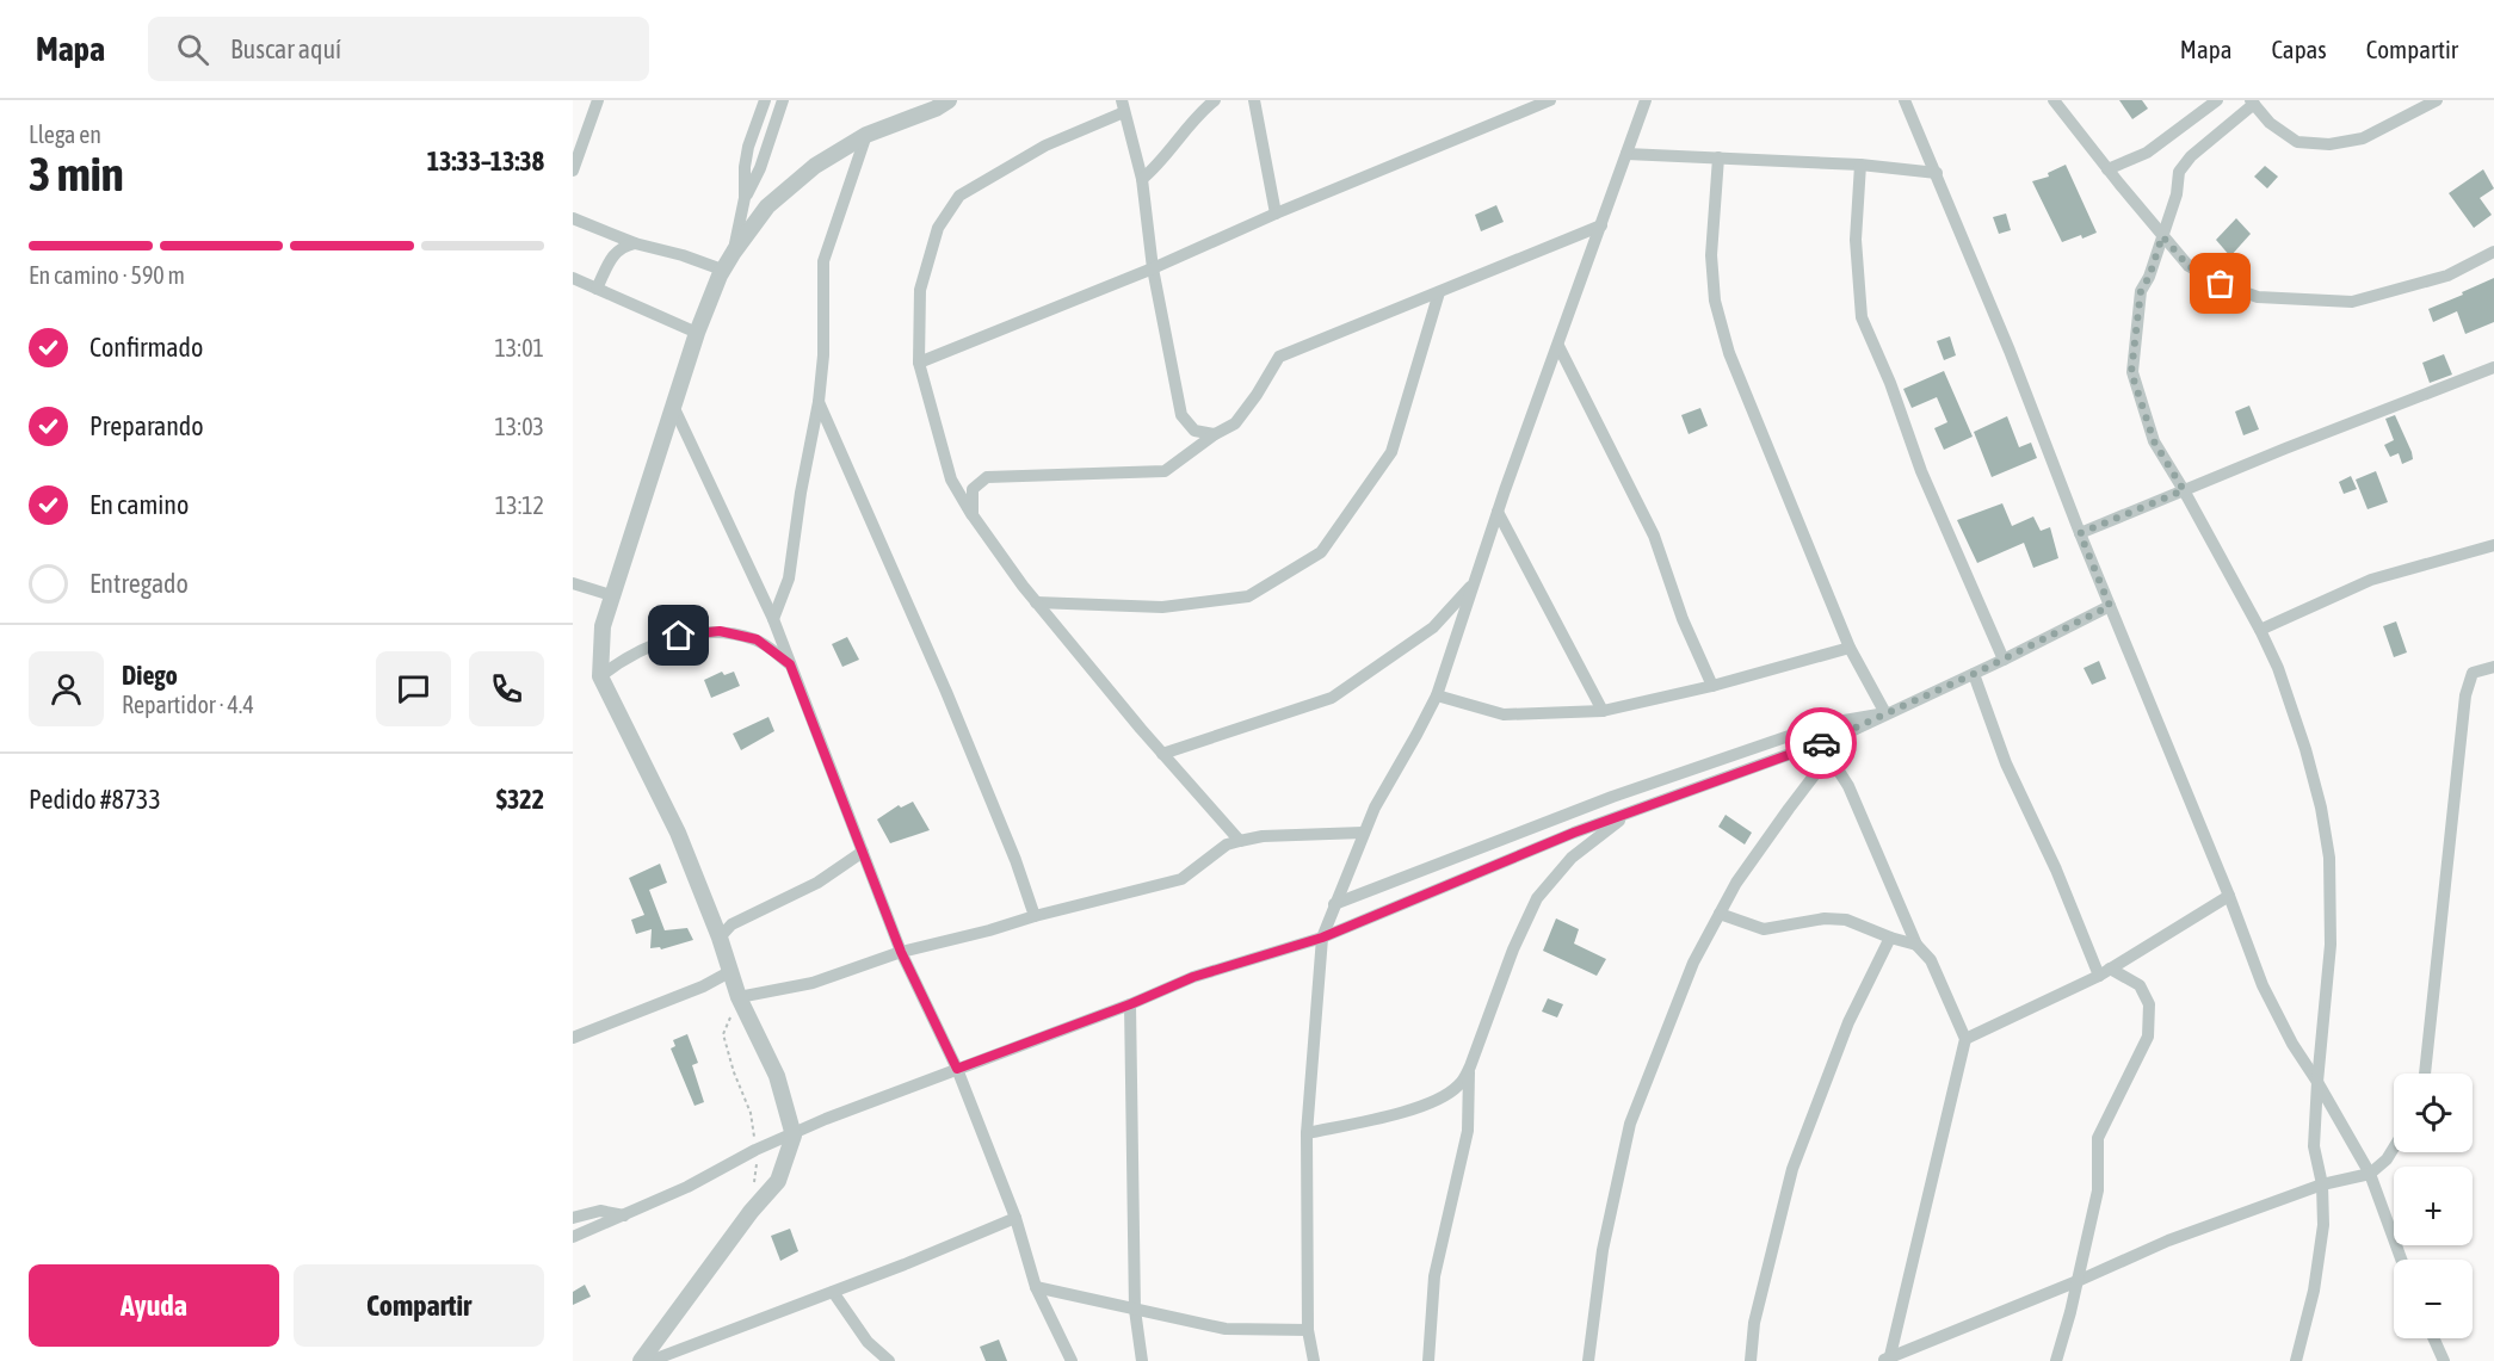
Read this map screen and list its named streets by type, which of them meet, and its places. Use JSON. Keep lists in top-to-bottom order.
{
  "page": {
    "header": "Mapa",
    "search": "Buscar aquí",
    "nav": ["Mapa", "Capas", "Compartir"],
    "heading": ["3 min", "Llega en", "13:33–13:38"],
    "panel": [
      "Diego",
      "Repartidor · 4.4",
      "Pedido #8733",
      "$322"
    ],
    "bar": "En camino · 590 m",
    "list": [
      ["Confirmado", "13:01"],
      ["Preparando", "13:03"],
      ["En camino", "13:12"],
      "Entregado"
    ],
    "map_buttons": ["+", "−"],
    "buttons": ["Ayuda", "Compartir"]
  }
}
